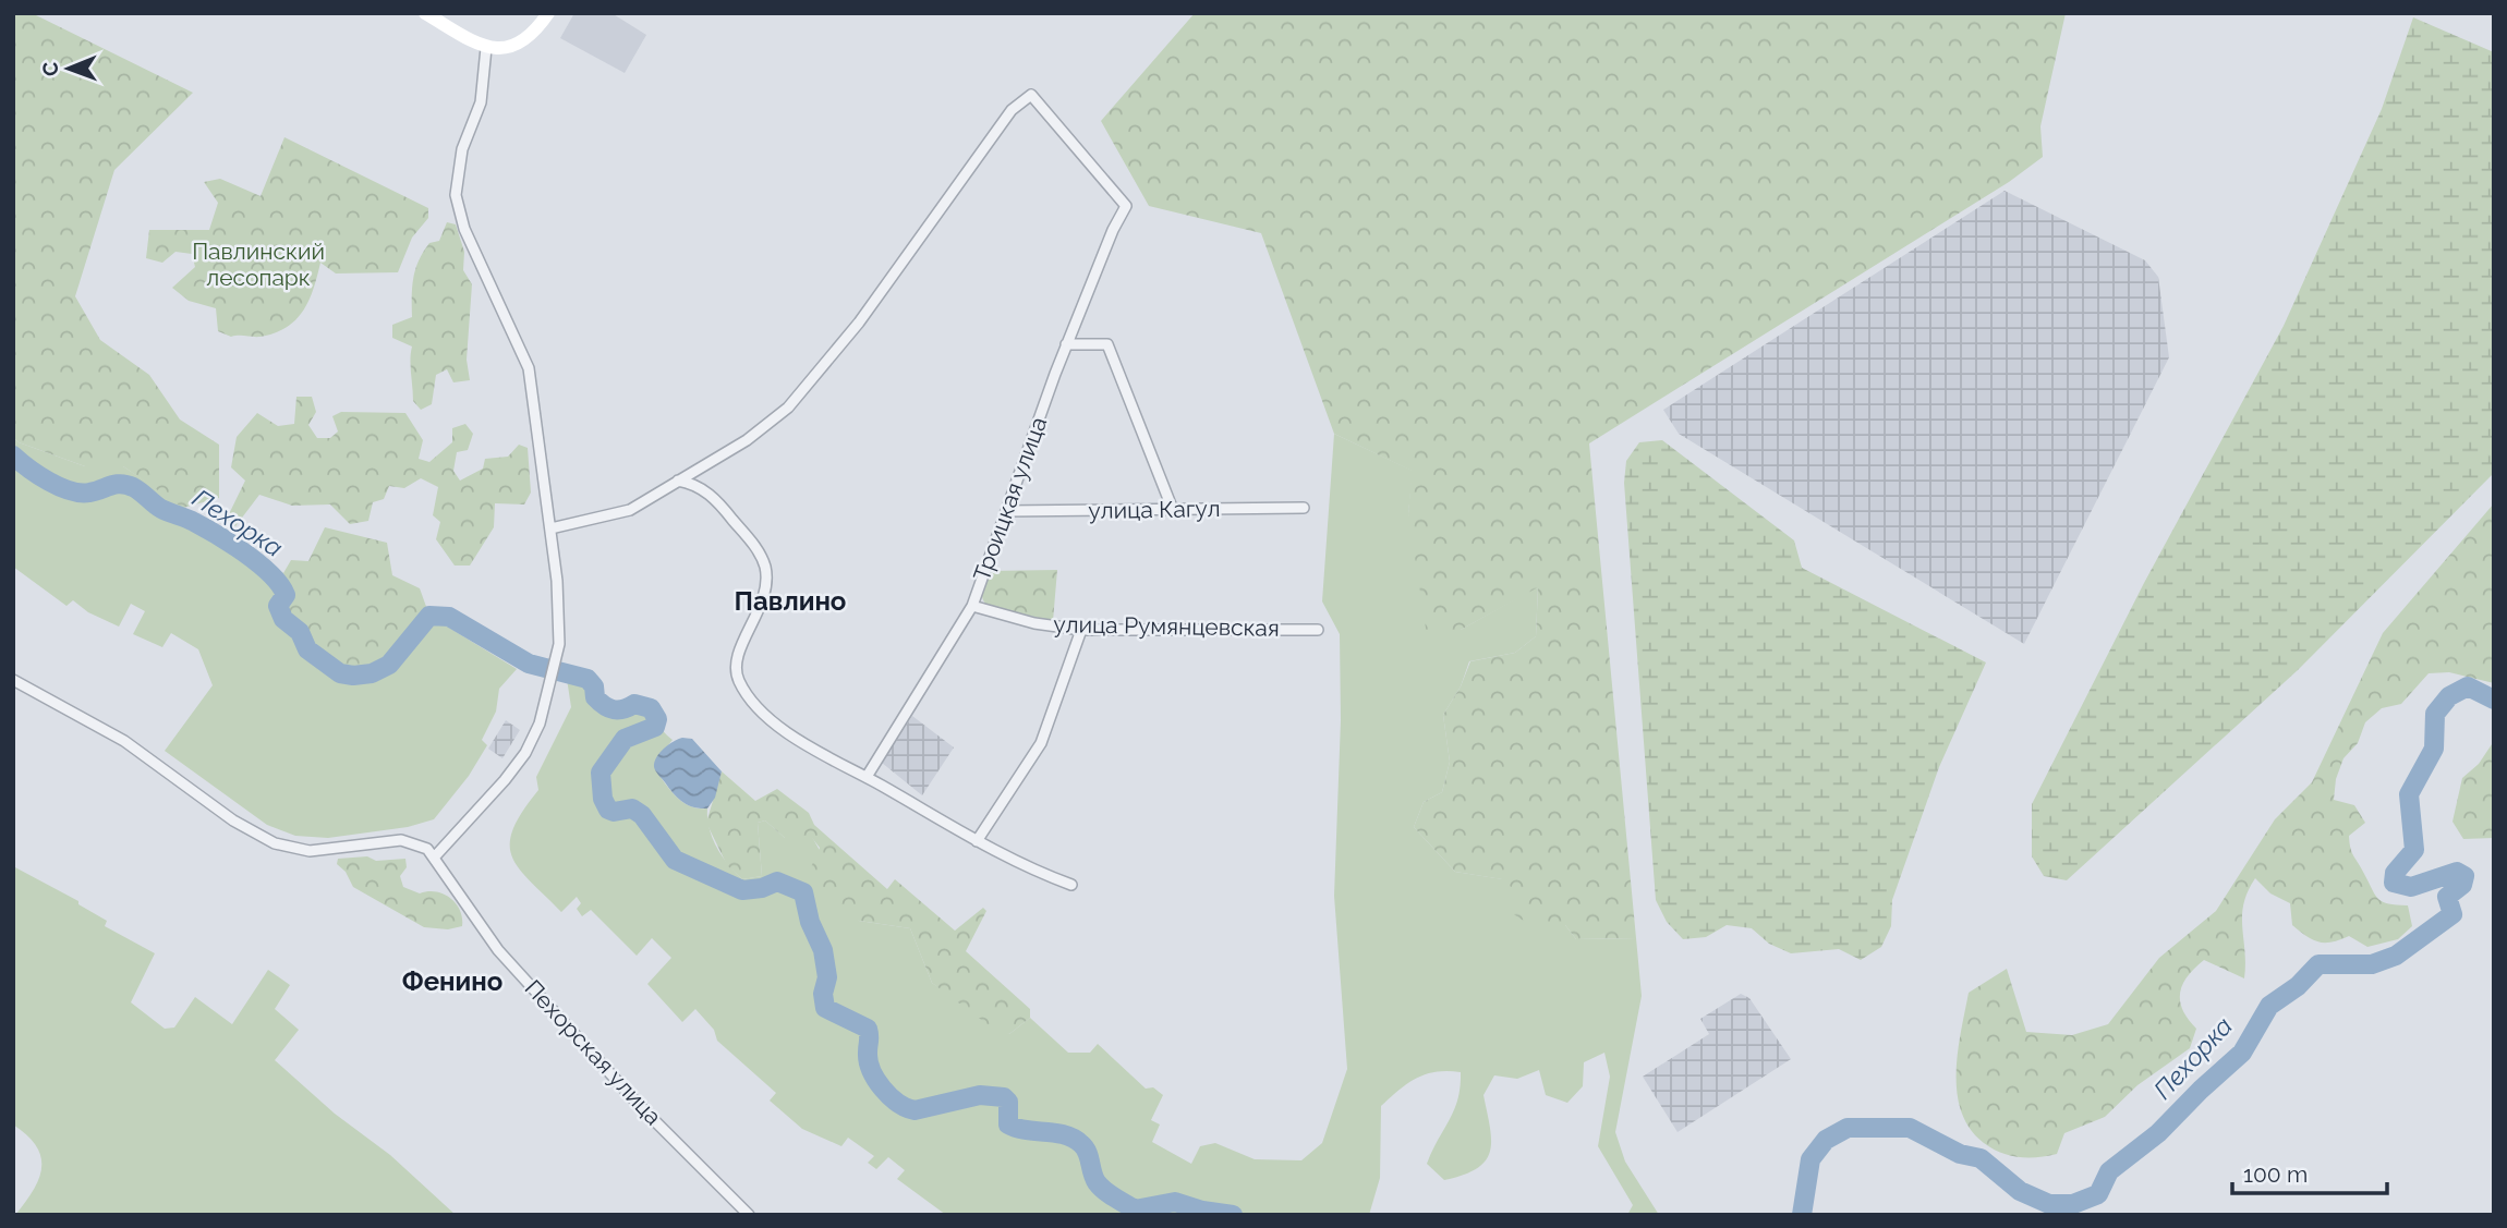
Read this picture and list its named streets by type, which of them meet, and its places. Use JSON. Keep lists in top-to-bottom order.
{
  "streets": {
    "street": [
      "Троицкая улица",
      "улица Кагул",
      "улица Румянцевская",
      "Пехорская улица"
    ]
  },
  "crossings": [
    ["Троицкая улица", "улица Кагул"],
    ["Троицкая улица", "улица Румянцевская"]
  ],
  "districts": ["Павлино", "Фенино"],
  "water": ["Пехорка"],
  "parks": ["Павлинский лесопарк"],
  "scale_bar": "100 m",
  "north": "left"
}
